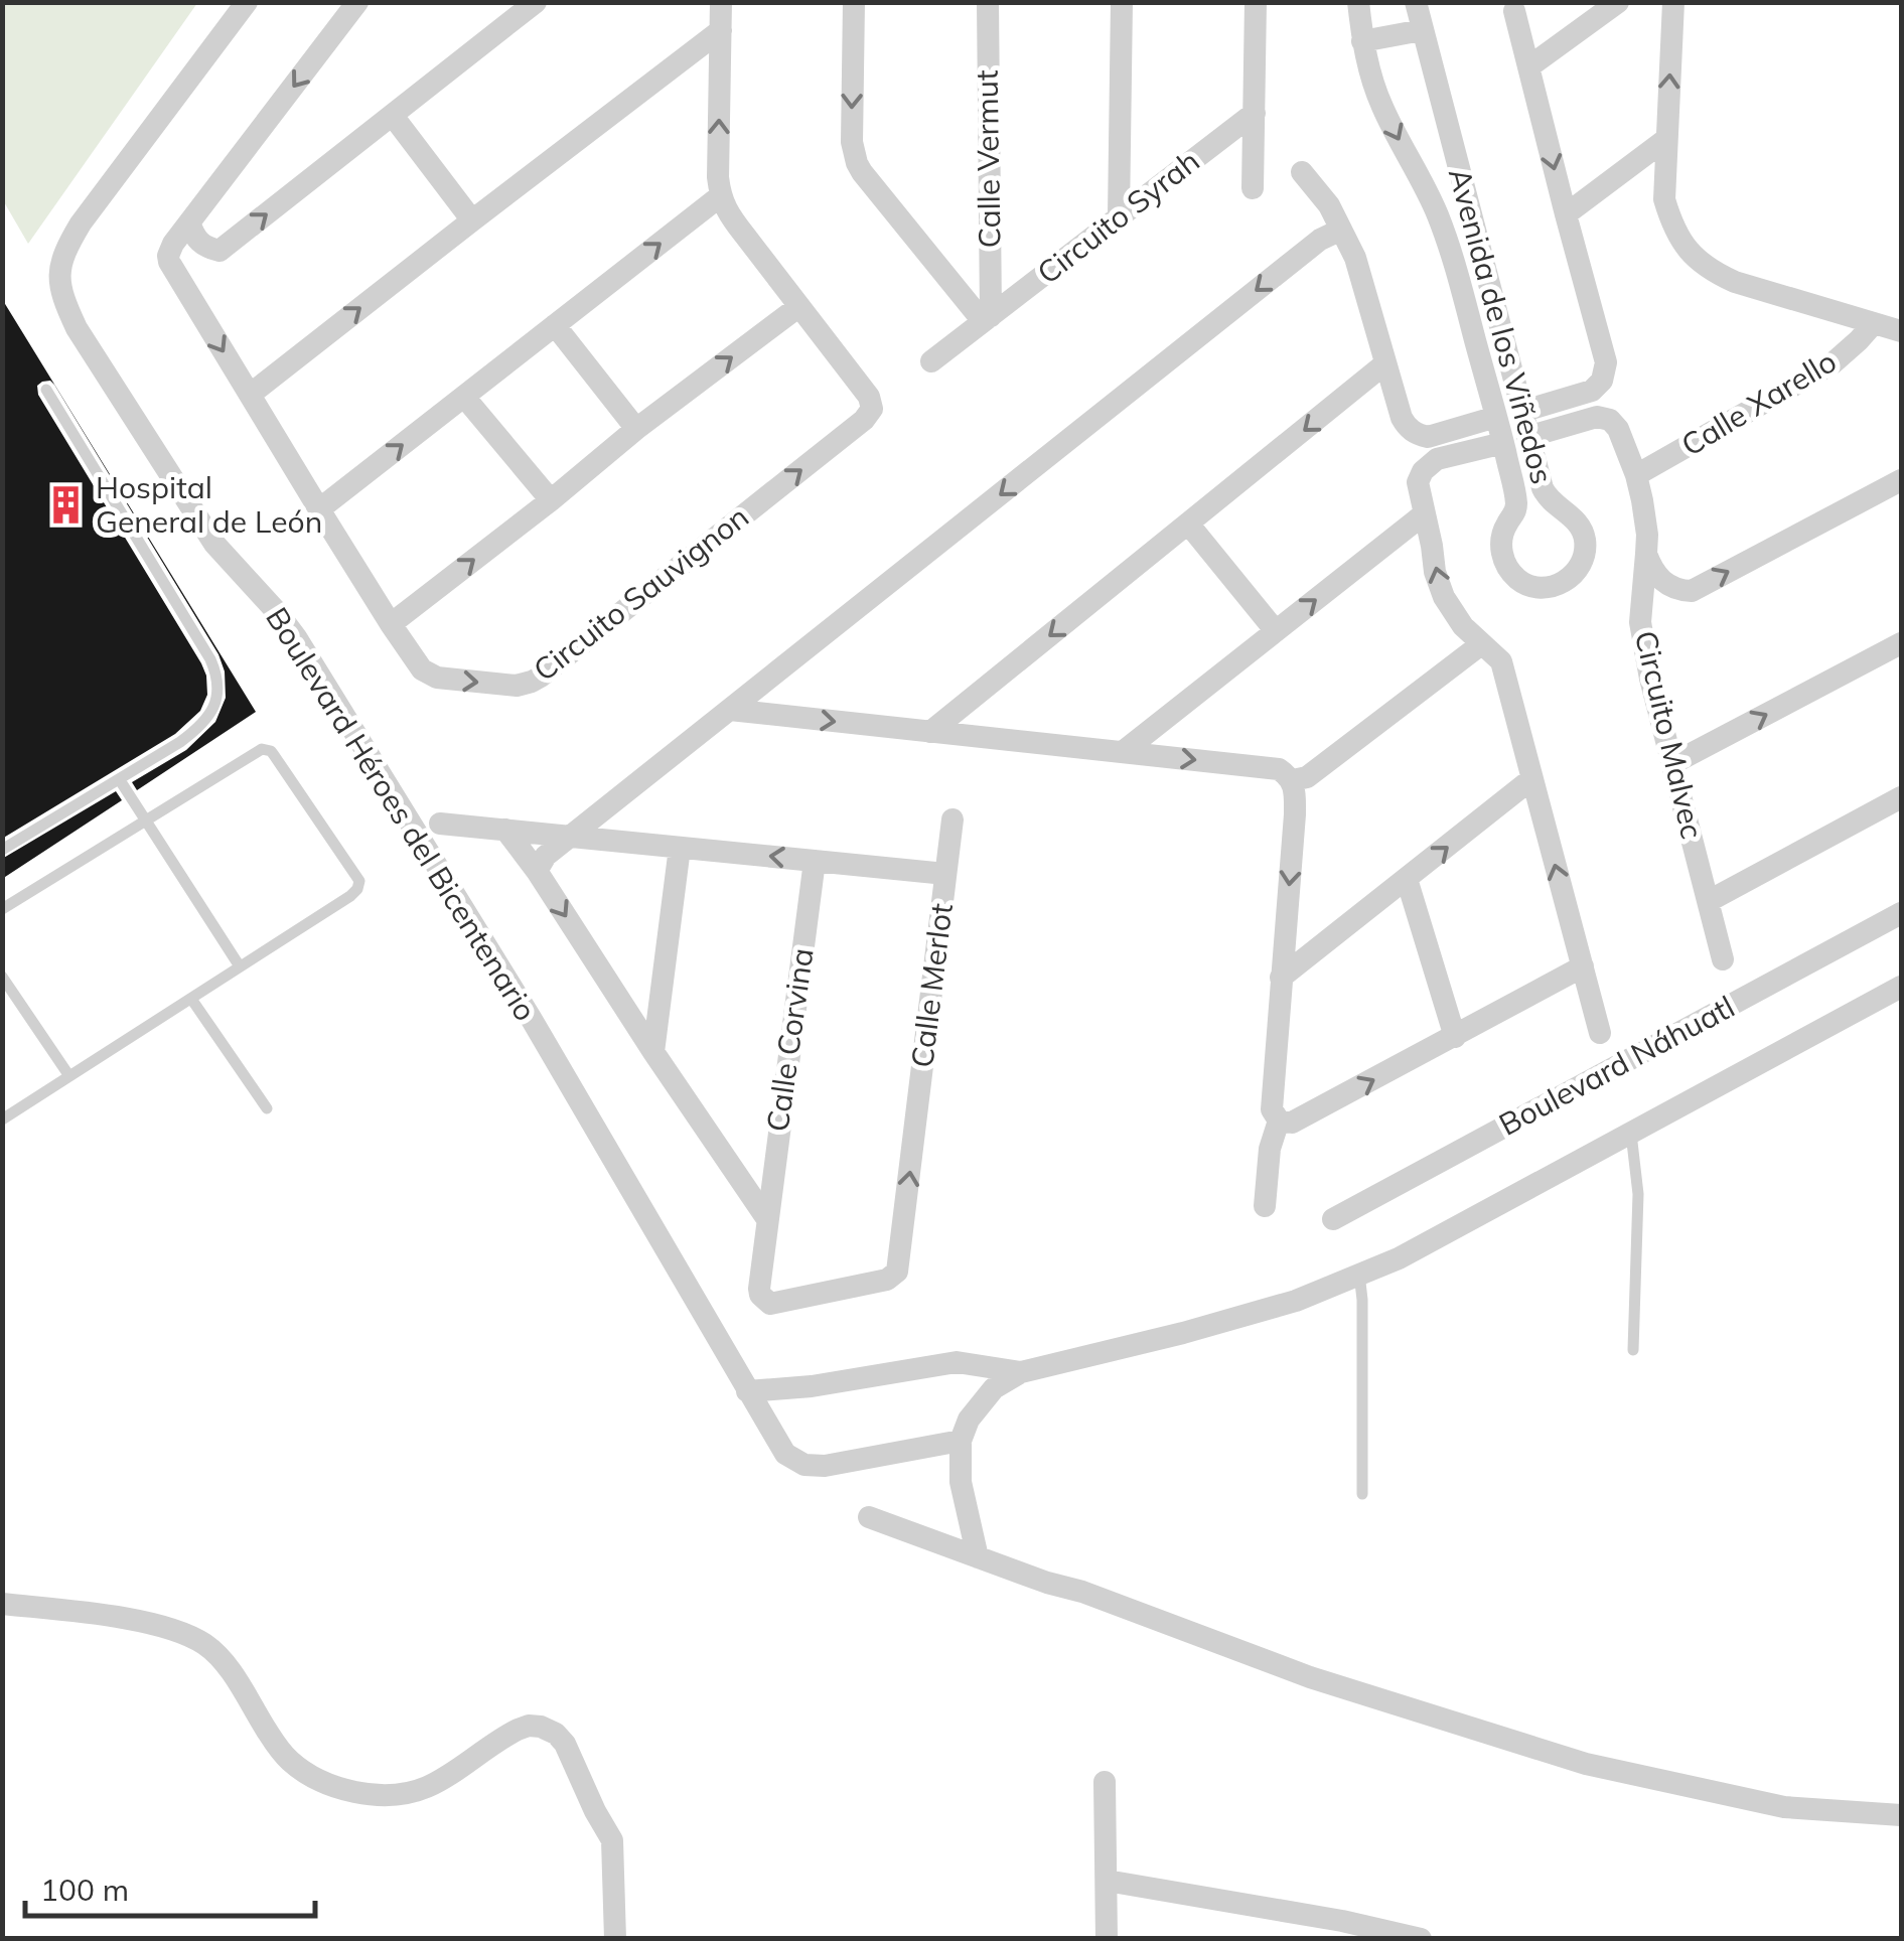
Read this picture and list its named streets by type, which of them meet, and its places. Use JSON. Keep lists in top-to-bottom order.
{
  "streets": {
    "street": [
      "Calle Vermut",
      "Circuito Syrah",
      "Avenida de los Viñedos",
      "Calle Xarello",
      "Circuito Sauvignon",
      "Circuito Malvec",
      "Boulevard Héroes del Bicentenario",
      "Calle Merlot",
      "Calle Corvina",
      "Boulevard Náhuatl"
    ]
  },
  "crossings": [
    ["Calle Vermut", "Circuito Syrah"],
    ["Avenida de los Viñedos", "Circuito Malvec"],
    ["Calle Xarello", "Circuito Malvec"],
    ["Calle Merlot", "Calle Corvina"]
  ],
  "places": {
    "building": ["Hospital General de León"]
  },
  "scale_bar": "100 m"
}
